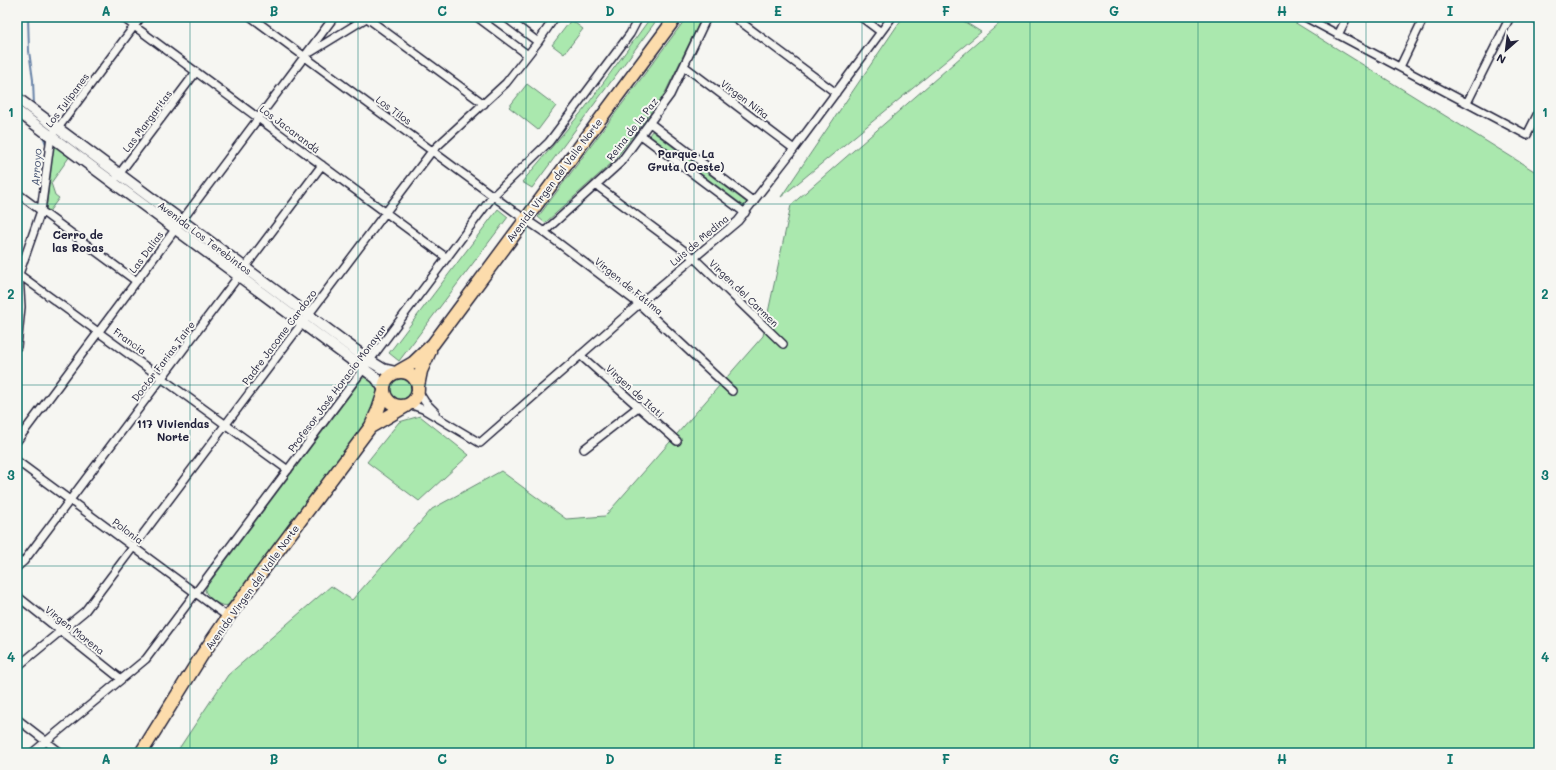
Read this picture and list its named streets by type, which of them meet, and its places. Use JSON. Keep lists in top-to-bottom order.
{
  "streets": {
    "main road": ["Avenida Virgen del Valle Norte", "Avenida Los Terebintos"],
    "street": [
      "Virgen Niña",
      "Los Tulipanes",
      "Los Tilos",
      "Las Margaritas",
      "Los Jacarandá",
      "Reina de la Paz",
      "Luis de Medina",
      "Las Dalias",
      "Virgen de Fátima",
      "Virgen del Carmen",
      "Padre Jacome Cardozo",
      "Francia",
      "Doctor Farias Taire",
      "Profesor José Horacio Monayar",
      "Virgen de Itatí",
      "Polonia",
      "Virgen Morena"
    ]
  },
  "crossings": [
    ["Virgen Niña", "Reina de la Paz"],
    ["Virgen Niña", "Luis de Medina"],
    ["Los Tulipanes", "Los Jacarandá"],
    ["Los Tulipanes", "Avenida Los Terebintos"],
    ["Los Tulipanes", "Francia"],
    ["Los Tilos", "Avenida Virgen del Valle Norte"],
    ["Los Tilos", "Las Dalias"],
    ["Los Tilos", "Virgen de Fátima"],
    ["Los Tilos", "Padre Jacome Cardozo"],
    ["Los Tilos", "Profesor José Horacio Monayar"],
    ["Las Margaritas", "Los Jacarandá"],
    ["Las Margaritas", "Avenida Los Terebintos"],
    ["Los Jacarandá", "Las Dalias"],
    ["Los Jacarandá", "Padre Jacome Cardozo"],
    ["Los Jacarandá", "Doctor Farias Taire"],
    ["Los Jacarandá", "Profesor José Horacio Monayar"],
    ["Reina de la Paz", "Virgen de Fátima"],
    ["Reina de la Paz", "Virgen del Carmen"],
    ["Avenida Virgen del Valle Norte", "Avenida Los Terebintos"],
    ["Avenida Virgen del Valle Norte", "Virgen de Fátima"],
    ["Avenida Virgen del Valle Norte", "Polonia"],
    ["Avenida Los Terebintos", "Las Dalias"],
    ["Avenida Los Terebintos", "Padre Jacome Cardozo"],
    ["Avenida Los Terebintos", "Doctor Farias Taire"],
    ["Avenida Los Terebintos", "Profesor José Horacio Monayar"],
    ["Luis de Medina", "Virgen de Fátima"],
    ["Luis de Medina", "Virgen del Carmen"],
    ["Luis de Medina", "Virgen de Itatí"],
    ["Las Dalias", "Francia"],
    ["Padre Jacome Cardozo", "Francia"],
    ["Padre Jacome Cardozo", "Polonia"],
    ["Padre Jacome Cardozo", "Virgen Morena"],
    ["Francia", "Doctor Farias Taire"],
    ["Francia", "Profesor José Horacio Monayar"],
    ["Doctor Farias Taire", "Polonia"],
    ["Profesor José Horacio Monayar", "Polonia"],
    ["Profesor José Horacio Monayar", "Virgen Morena"]
  ],
  "districts": ["Parque La Gruta (Oeste)", "Cerro de las Rosas", "117 Viviendas Norte"],
  "water": ["Arroyo"],
  "north": "bottom left",
  "grid": {
    "columns": [
      "A",
      "B",
      "C",
      "D",
      "E",
      "F",
      "G",
      "H",
      "I"
    ],
    "rows": [
      "1",
      "2",
      "3",
      "4"
    ]
  }
}
